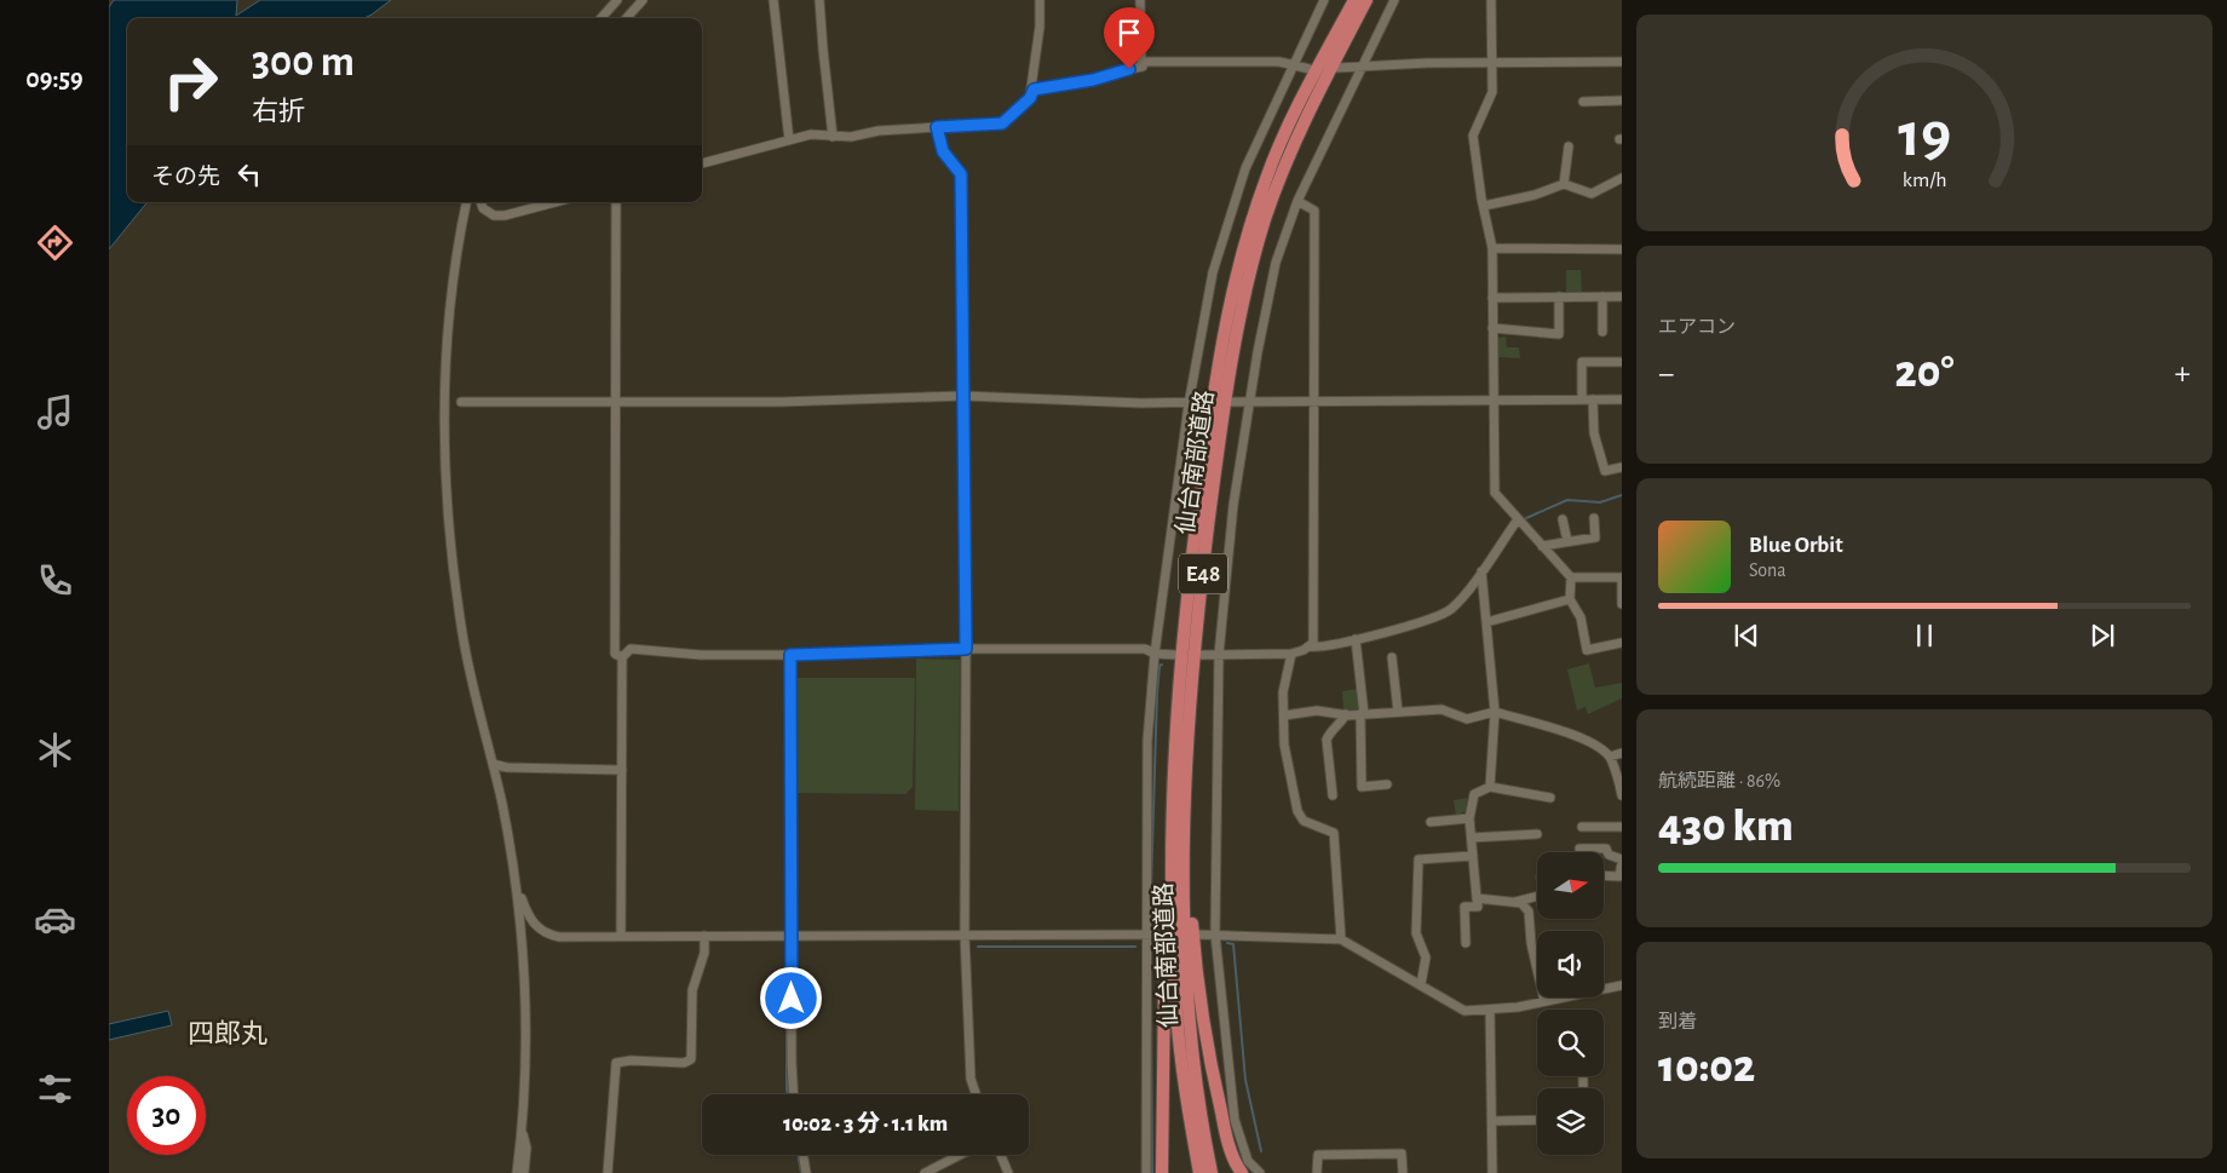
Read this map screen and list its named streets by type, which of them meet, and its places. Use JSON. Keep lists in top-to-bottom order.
{
  "streets": {
    "highway": ["仙台南部道路", "E48"]
  },
  "districts": ["四郎丸"],
  "north": "right",
  "page": {
    "tabs": "09:59",
    "turn": ["300 m", "右折"],
    "then": "その先",
    "tile": [
      "エアコン",
      ["航続距離 · 86%", "430 km"],
      ["到着", "10:02"]
    ],
    "heat": ["−", "20°", "+"],
    "song": ["Blue Orbit", "Sona"],
    "limit": "30",
    "trip": "10:02 · 3 分 · 1.1 km",
    "gauge": ["19", "km/h"]
  }
}
